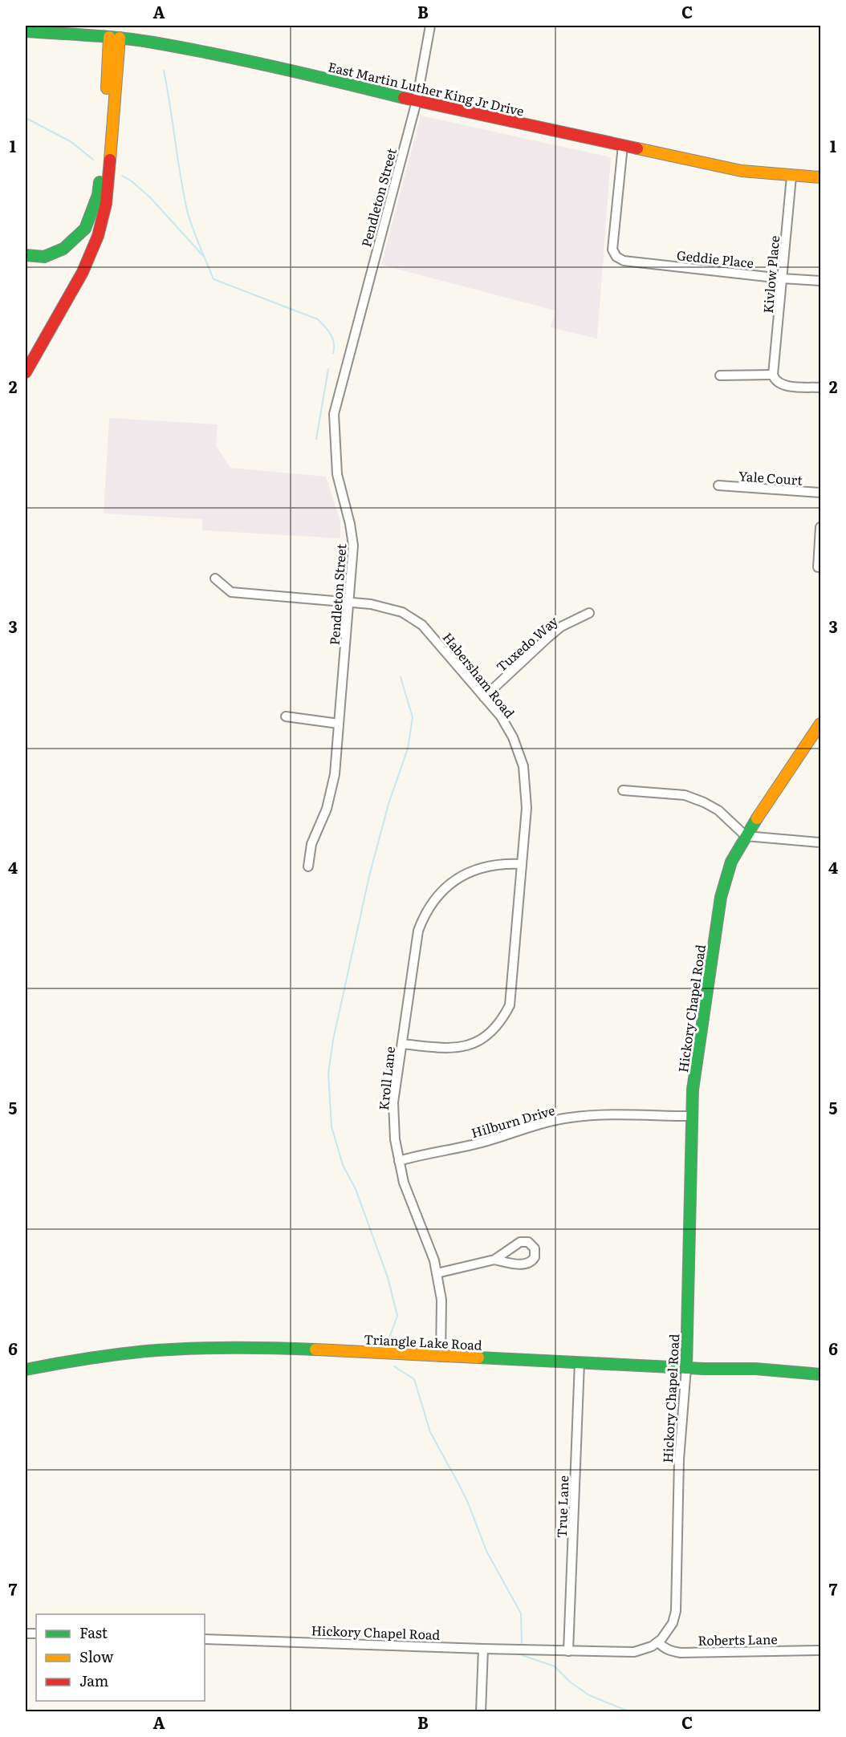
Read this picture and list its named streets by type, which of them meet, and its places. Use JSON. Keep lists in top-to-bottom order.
{
  "streets": {
    "main road": ["East Martin Luther King Jr Drive", "Hickory Chapel Road", "Triangle Lake Road"],
    "street": [
      "Pendleton Street",
      "Geddie Place",
      "Kivlow Place",
      "Yale Court",
      "Tuxedo Way",
      "Habersham Road",
      "Kroll Lane",
      "Hilburn Drive",
      "True Lane",
      "Roberts Lane"
    ]
  },
  "crossings": [
    ["East Martin Luther King Jr Drive", "Pendleton Street"],
    ["East Martin Luther King Jr Drive", "Geddie Place"],
    ["East Martin Luther King Jr Drive", "Kivlow Place"],
    ["Pendleton Street", "Habersham Road"],
    ["Geddie Place", "Kivlow Place"],
    ["Tuxedo Way", "Habersham Road"],
    ["Habersham Road", "Kroll Lane"],
    ["Hickory Chapel Road", "Hilburn Drive"],
    ["Hickory Chapel Road", "Triangle Lake Road"],
    ["Hickory Chapel Road", "True Lane"],
    ["Hickory Chapel Road", "Roberts Lane"],
    ["Kroll Lane", "Hilburn Drive"],
    ["Kroll Lane", "Triangle Lake Road"],
    ["Triangle Lake Road", "True Lane"]
  ],
  "legend": ["Fast", "Slow", "Jam"],
  "grid": {
    "columns": ["A", "B", "C"],
    "rows": [
      "1",
      "2",
      "3",
      "4",
      "5",
      "6",
      "7"
    ]
  }
}
